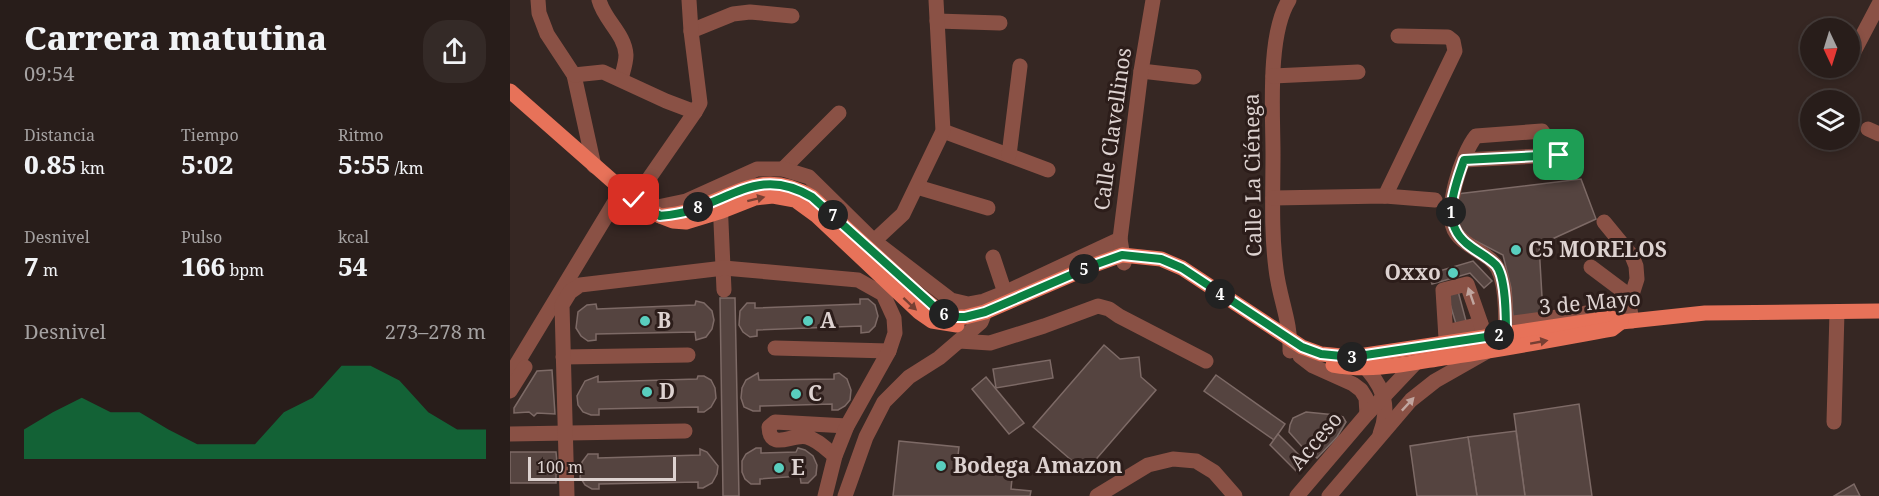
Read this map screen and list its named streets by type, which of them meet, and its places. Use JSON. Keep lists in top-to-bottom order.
{
  "streets": {
    "main road": ["3 de Mayo"],
    "street": ["Calle Clavellinos", "Calle La Ciénega", "Acceso"]
  },
  "crossings": [
    ["Calle Clavellinos", "3 de Mayo"],
    ["Calle La Ciénega", "3 de Mayo"],
    ["Calle La Ciénega", "Acceso"],
    ["3 de Mayo", "Acceso"]
  ],
  "places": [
    "C5 MORELOS",
    "Oxxo",
    "B",
    "A",
    "D",
    "C",
    "Bodega Amazon",
    "E"
  ],
  "scale_bar": "100 m",
  "north": "bottom",
  "page": {
    "heading": ["Carrera matutina", "09:54"],
    "stats": [
      ["Distancia", "0.85 km"],
      ["Tiempo", "5:02"],
      ["Ritmo", "5:55 /km"],
      ["Desnivel", "7 m"],
      ["Pulso", "166 bpm"],
      ["kcal", "54"]
    ],
    "pins": [
      "8",
      "1",
      "7",
      "5",
      "4",
      "6",
      "2",
      "3"
    ],
    "chart": ["Desnivel", "273–278 m"],
    "scale": "100 m"
  }
}
